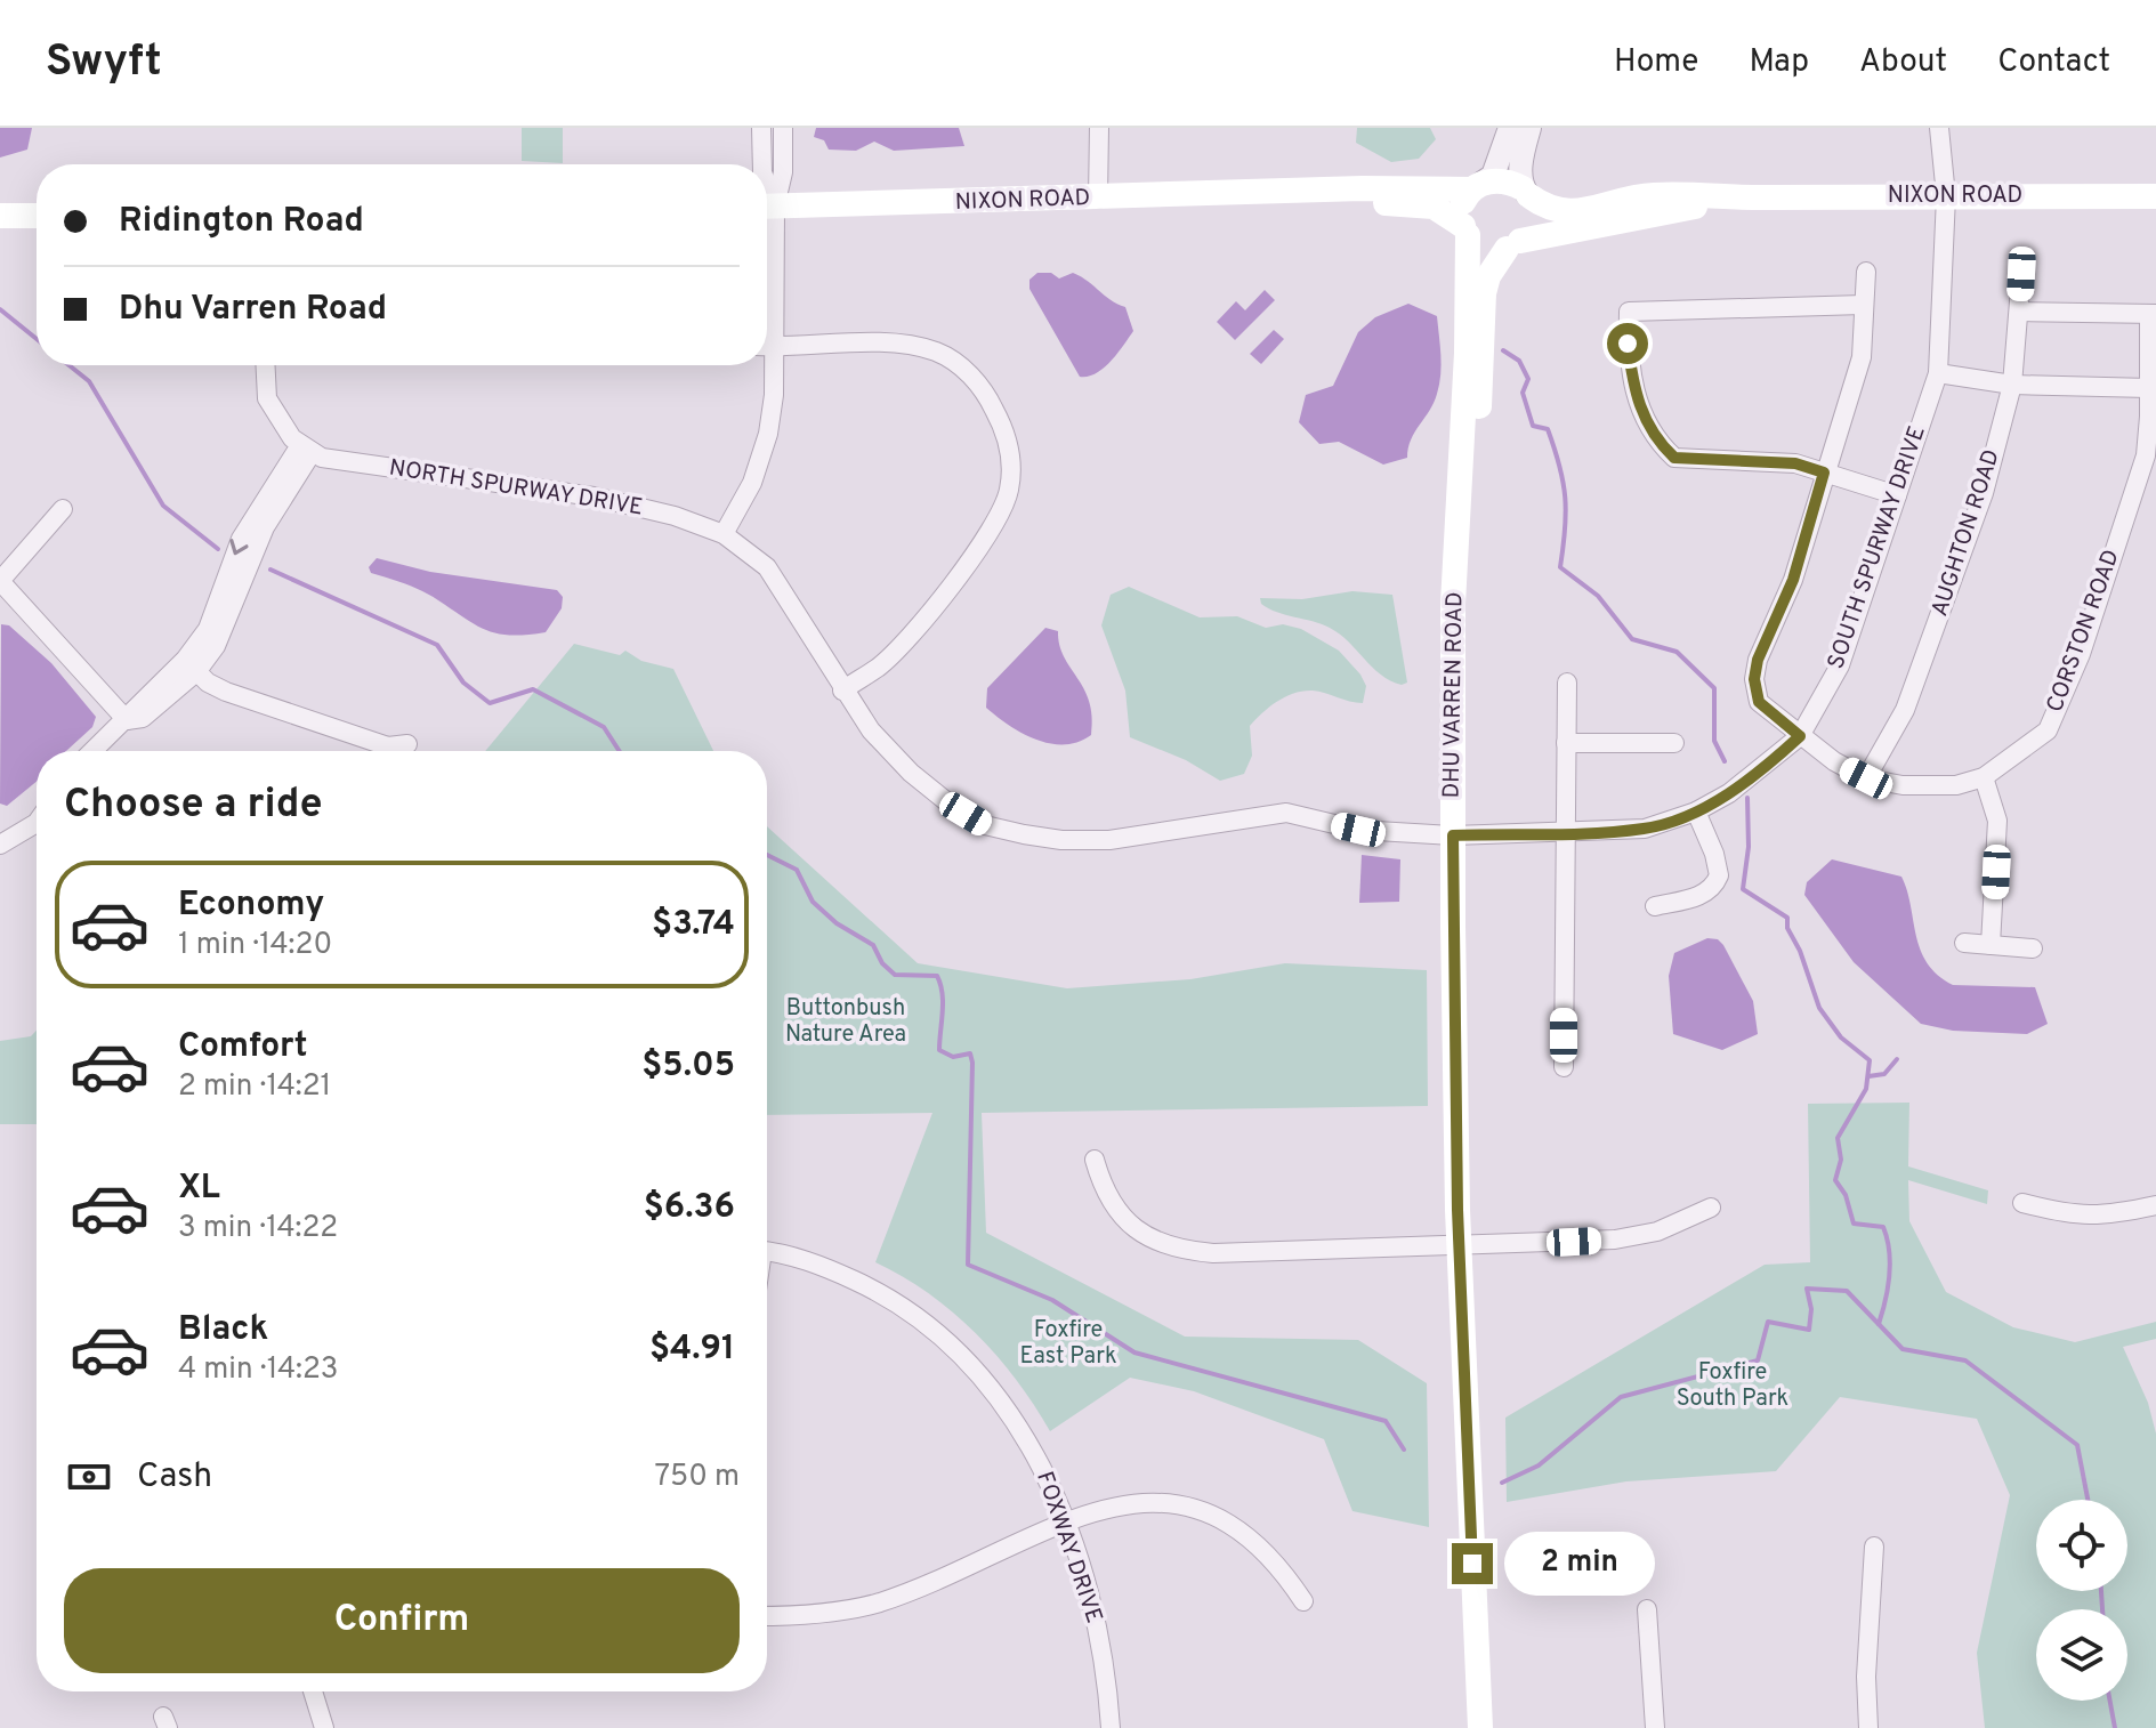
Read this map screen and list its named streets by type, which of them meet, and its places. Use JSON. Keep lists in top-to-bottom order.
{
  "streets": {
    "main road": ["NIXON ROAD", "DHU VARREN ROAD"],
    "street": [
      "NORTH SPURWAY DRIVE",
      "AUGHTON ROAD",
      "SOUTH SPURWAY DRIVE",
      "CORSTON ROAD",
      "FOXWAY DRIVE"
    ]
  },
  "crossings": [
    ["NIXON ROAD", "SOUTH SPURWAY DRIVE"],
    ["NIXON ROAD", "DHU VARREN ROAD"],
    ["NORTH SPURWAY DRIVE", "SOUTH SPURWAY DRIVE"],
    ["NORTH SPURWAY DRIVE", "DHU VARREN ROAD"],
    ["AUGHTON ROAD", "CORSTON ROAD"],
    ["SOUTH SPURWAY DRIVE", "CORSTON ROAD"],
    ["SOUTH SPURWAY DRIVE", "DHU VARREN ROAD"]
  ],
  "parks": ["Buttonbush Nature Area", "Foxfire East Park", "Foxfire South Park"],
  "page": {
    "header": "Swyft",
    "nav": [
      "Home",
      "Map",
      "About",
      "Contact"
    ],
    "banner": ["Ridington Road", "Dhu Varren Road"],
    "heading": "Choose a ride",
    "list": [
      {
        "name": "Economy",
        "note": "1 min · 14:20",
        "value": "$3.74"
      },
      {
        "name": "Comfort",
        "note": "2 min · 14:21",
        "value": "$5.05"
      },
      {
        "name": "XL",
        "note": "3 min · 14:22",
        "value": "$6.36"
      },
      {
        "name": "Black",
        "note": "4 min · 14:23",
        "value": "$4.91"
      }
    ],
    "pay": ["Cash", "750 m"],
    "bubble": "2 min",
    "buttons": "Confirm"
  }
}
